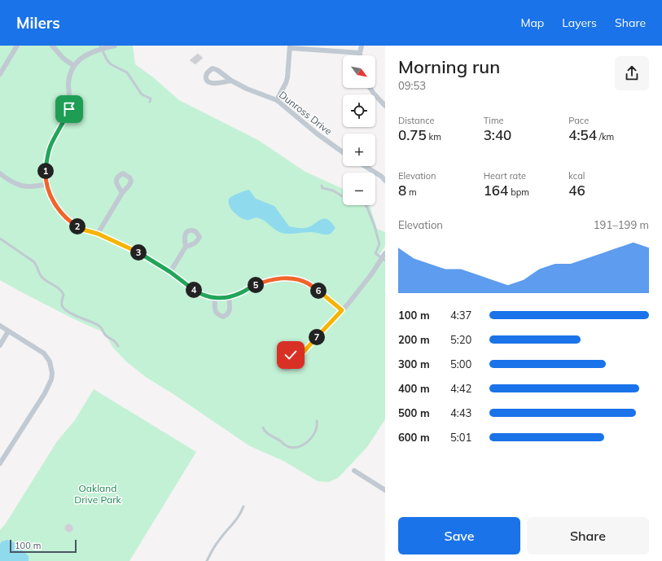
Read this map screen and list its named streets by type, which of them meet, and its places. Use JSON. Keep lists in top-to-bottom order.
{
  "streets": {
    "street": ["Dunross Drive"]
  },
  "parks": ["Oakland Drive Park"],
  "scale_bar": "100 m",
  "north": "bottom right",
  "page": {
    "header": "Milers",
    "nav": ["Map", "Layers", "Share"],
    "heading": ["Morning run", "09:53"],
    "map_buttons": ["+", "−"],
    "stats": [
      ["Distance", "0.75 km"],
      ["Time", "3:40"],
      ["Pace", "4:54 /km"],
      ["Elevation", "8 m"],
      ["Heart rate", "164 bpm"],
      ["kcal", "46"]
    ],
    "pins": [
      "1",
      "2",
      "3",
      "5",
      "4",
      "6",
      "7"
    ],
    "chart": ["Elevation", "191–199 m"],
    "list": [
      {
        "name": "100 m",
        "note": "4:37"
      },
      {
        "name": "200 m",
        "note": "5:20"
      },
      {
        "name": "300 m",
        "note": "5:00"
      },
      {
        "name": "400 m",
        "note": "4:42"
      },
      {
        "name": "500 m",
        "note": "4:43"
      },
      {
        "name": "600 m",
        "note": "5:01"
      }
    ],
    "buttons": ["Save", "Share"],
    "scale": "100 m"
  }
}
